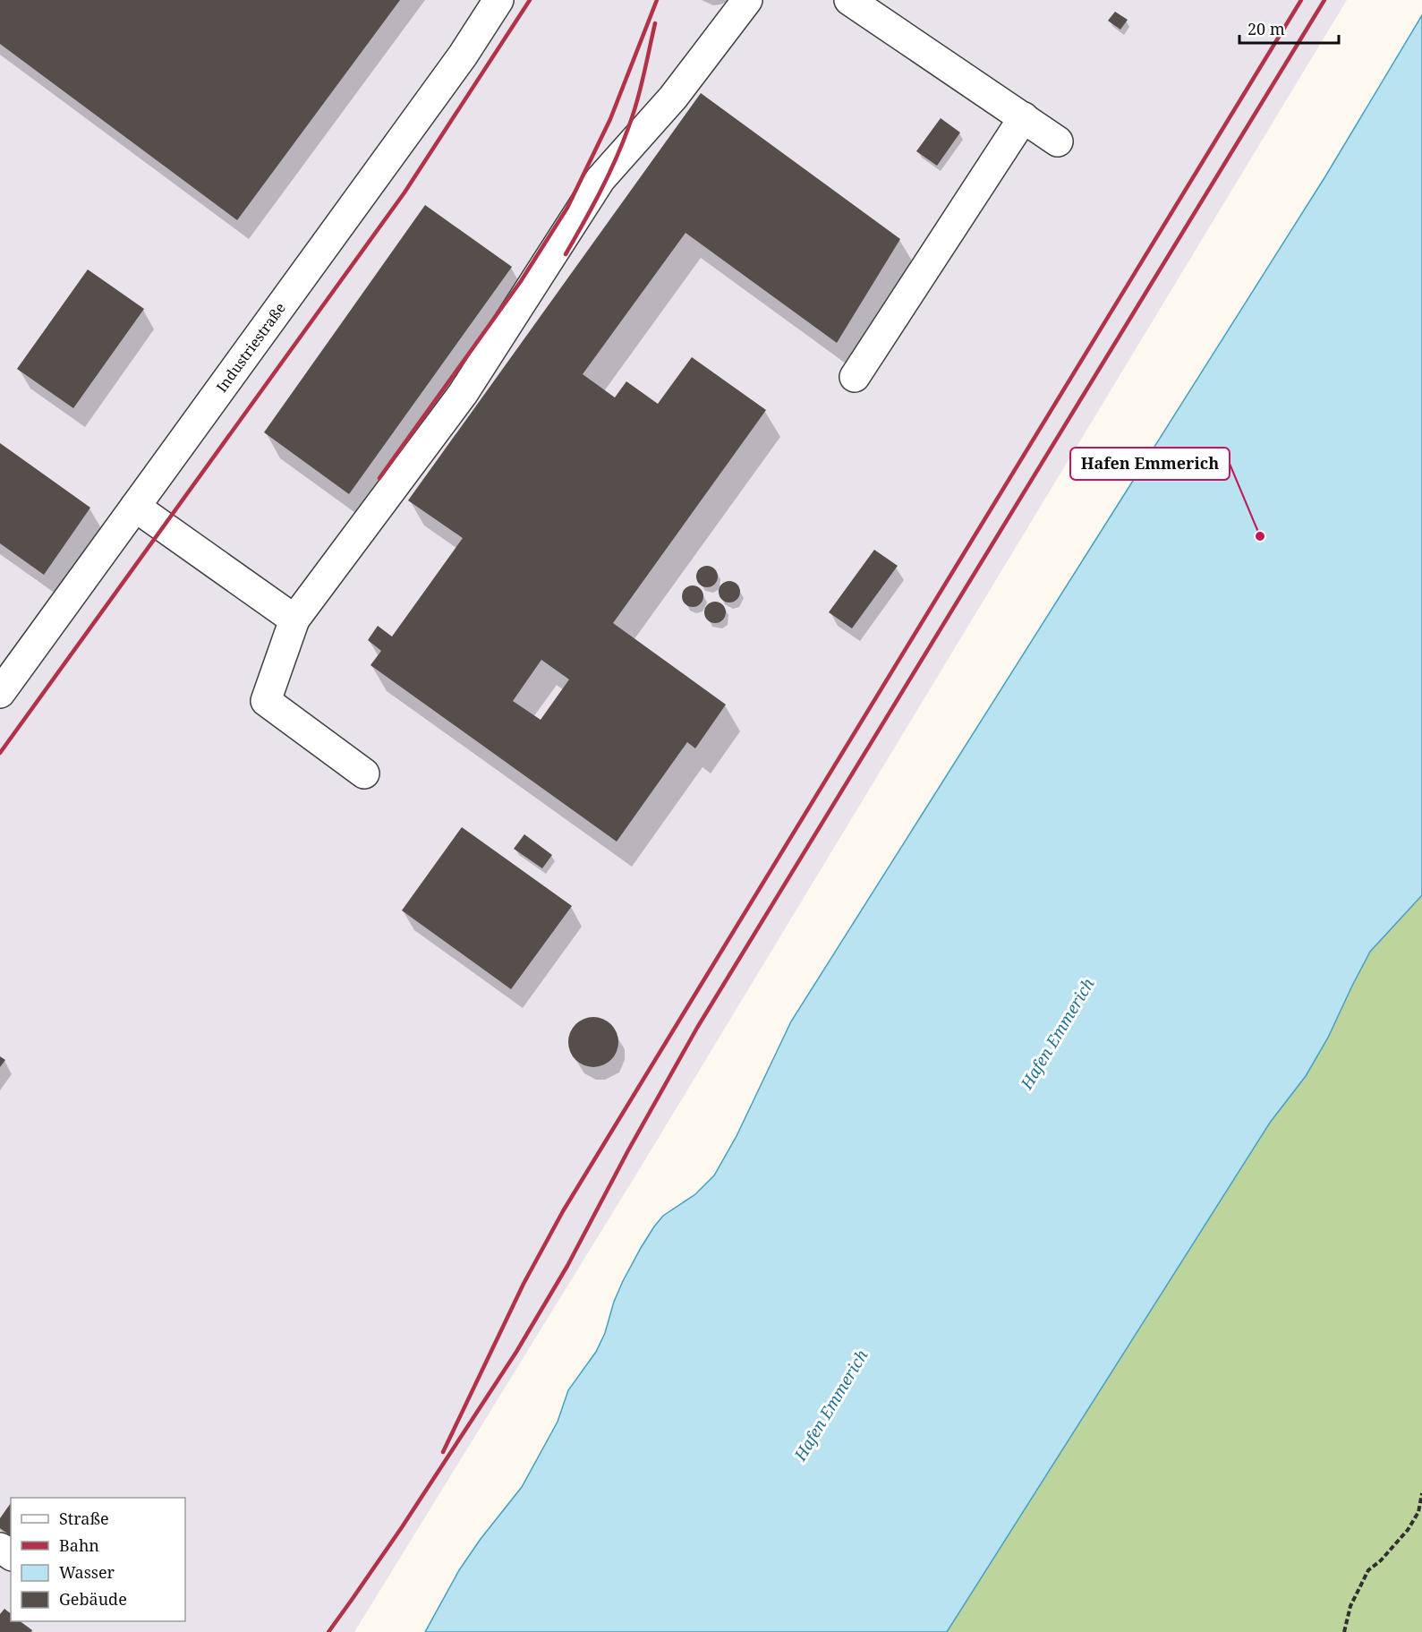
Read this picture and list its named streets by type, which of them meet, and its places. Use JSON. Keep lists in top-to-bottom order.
{
  "streets": {
    "street": ["Industriestraße"]
  },
  "water": ["Hafen Emmerich"],
  "places": ["Hafen Emmerich"],
  "legend": [
    "Straße",
    "Bahn",
    "Wasser",
    "Gebäude"
  ],
  "scale_bar": "20 m"
}
